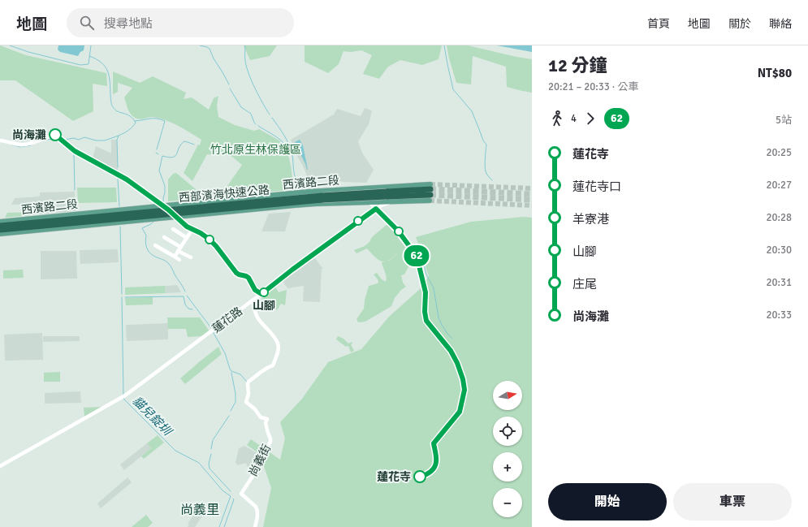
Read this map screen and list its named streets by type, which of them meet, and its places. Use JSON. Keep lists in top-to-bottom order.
{
  "streets": {
    "highway": ["西部濱海快速公路"],
    "main road": ["西濱路二段"],
    "street": ["蓮花路", "尚義街"]
  },
  "crossings": [
    ["西濱路二段", "西部濱海快速公路"],
    ["西濱路二段", "蓮花路"],
    ["蓮花路", "尚義街"]
  ],
  "districts": ["尚義里"],
  "water": ["貓兒錠圳"],
  "parks": ["竹北原生林保護區"],
  "places": ["尚海灘", "山腳", "蓮花寺"],
  "lines": ["bus line 62"],
  "north": "right",
  "page": {
    "header": "地圖",
    "search": "搜尋地點",
    "nav": [
      "首頁",
      "地圖",
      "關於",
      "聯絡"
    ],
    "on_map": "62",
    "heading": ["12 分鐘", "20:21 – 20:33 · 公車", "NT$80"],
    "legs": ["4", "62", "5站"],
    "list": [
      {
        "name": "蓮花寺",
        "value": "20:25"
      },
      {
        "name": "蓮花寺口",
        "value": "20:27"
      },
      {
        "name": "羊寮港",
        "value": "20:28"
      },
      {
        "name": "山腳",
        "value": "20:30"
      },
      {
        "name": "庄尾",
        "value": "20:31"
      },
      {
        "name": "尚海灘",
        "value": "20:33"
      }
    ],
    "map_buttons": ["+", "−"],
    "buttons": ["開始", "車票"]
  }
}
